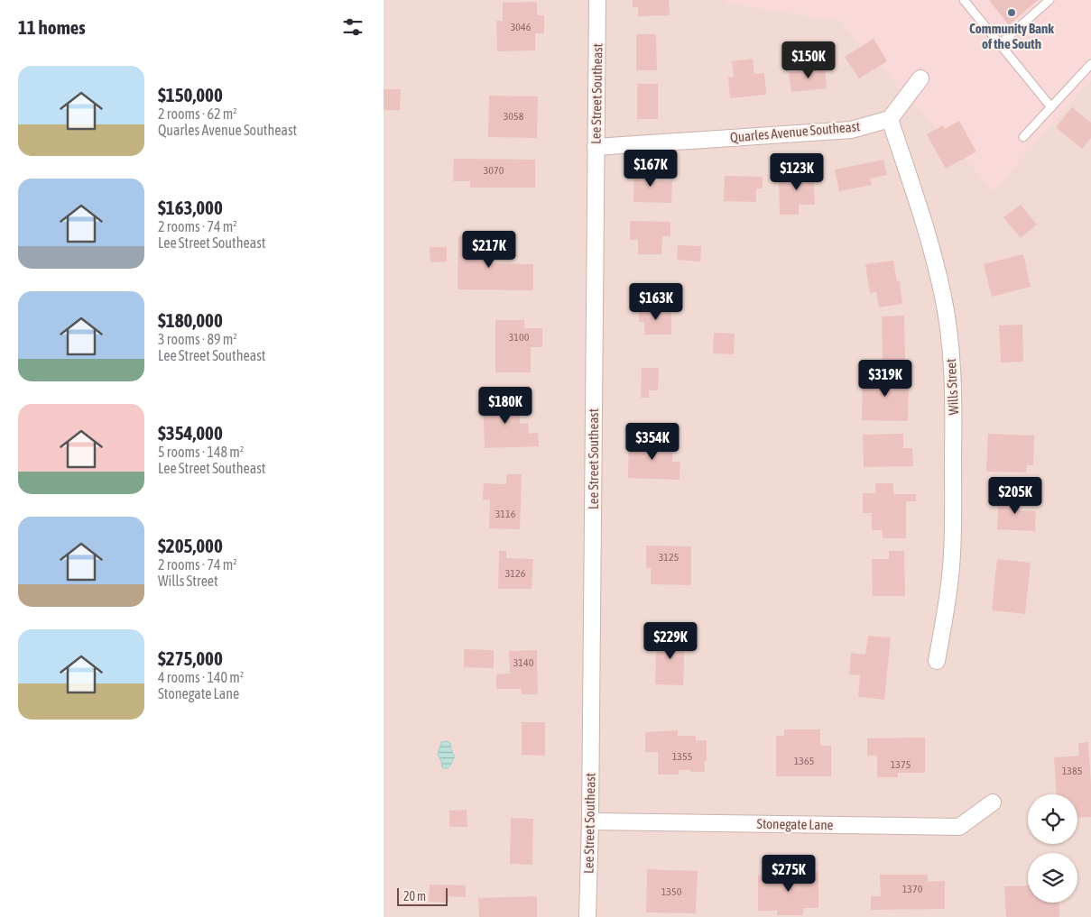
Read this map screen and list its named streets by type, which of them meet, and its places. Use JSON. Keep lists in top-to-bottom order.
{
  "streets": {
    "street": [
      "Lee Street Southeast",
      "Quarles Avenue Southeast",
      "Wills Street",
      "Stonegate Lane"
    ]
  },
  "crossings": [
    ["Lee Street Southeast", "Quarles Avenue Southeast"],
    ["Lee Street Southeast", "Stonegate Lane"],
    ["Quarles Avenue Southeast", "Wills Street"]
  ],
  "places": ["Community Bank of the South"],
  "house_numbers": [
    "3046",
    "3058",
    "3070",
    "3100",
    "3116",
    "3125",
    "3126",
    "3140",
    "1355",
    "1365",
    "1375",
    "1385",
    "1370",
    "1350"
  ],
  "scale_bar": "20 m",
  "page": {
    "heading": "11 homes",
    "price": [
      "$150K",
      "$167K",
      "$123K",
      "$217K",
      "$163K",
      "$319K",
      "$180K",
      "$354K",
      "$205K",
      "$229K",
      "$275K"
    ],
    "list": [
      {
        "name": "$150,000",
        "note": "2 rooms · 62 m² · Quarles Avenue Southeast"
      },
      {
        "name": "$163,000",
        "note": "2 rooms · 74 m² · Lee Street Southeast"
      },
      {
        "name": "$180,000",
        "note": "3 rooms · 89 m² · Lee Street Southeast"
      },
      {
        "name": "$354,000",
        "note": "5 rooms · 148 m² · Lee Street Southeast"
      },
      {
        "name": "$205,000",
        "note": "2 rooms · 74 m² · Wills Street"
      },
      {
        "name": "$275,000",
        "note": "4 rooms · 140 m² · Stonegate Lane"
      }
    ],
    "scale": "20 m"
  }
}
